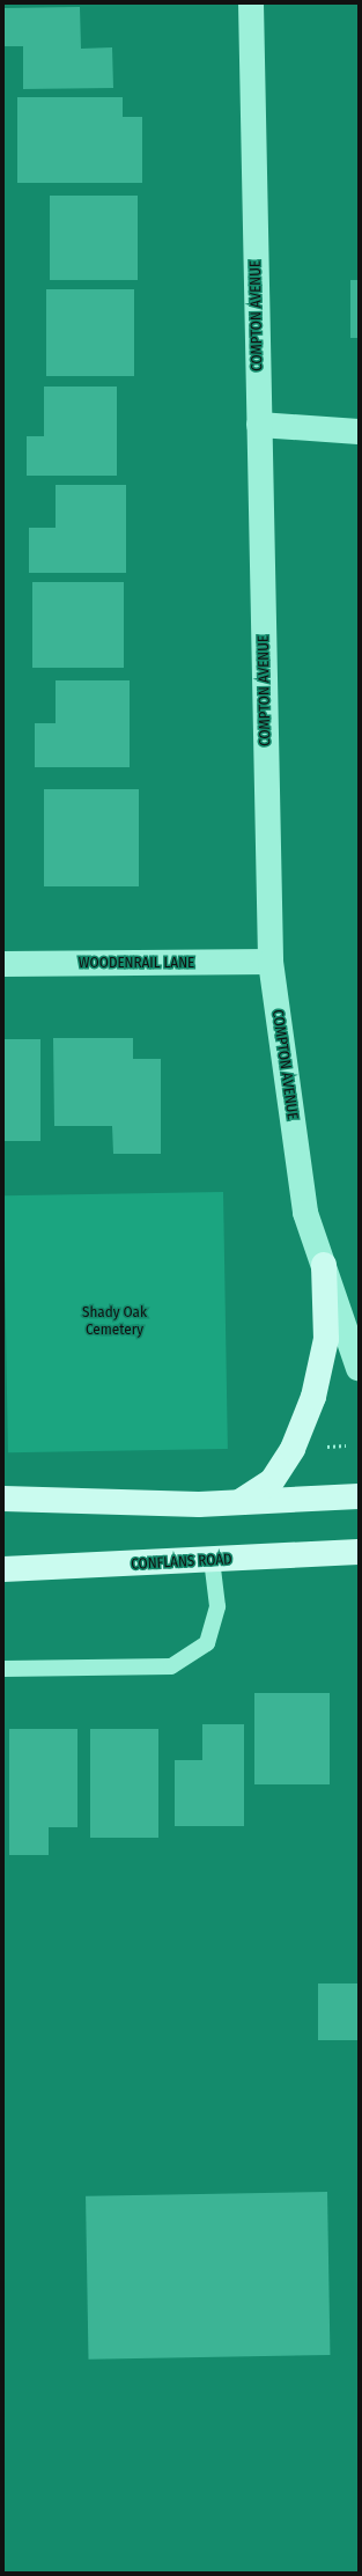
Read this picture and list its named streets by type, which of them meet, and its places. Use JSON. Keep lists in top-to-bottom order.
{
  "streets": {
    "main road": ["CONFLANS ROAD"],
    "street": ["COMPTON AVENUE", "WOODENRAIL LANE"]
  },
  "crossings": [
    ["COMPTON AVENUE", "WOODENRAIL LANE"]
  ],
  "parks": ["Shady Oak Cemetery"]
}
